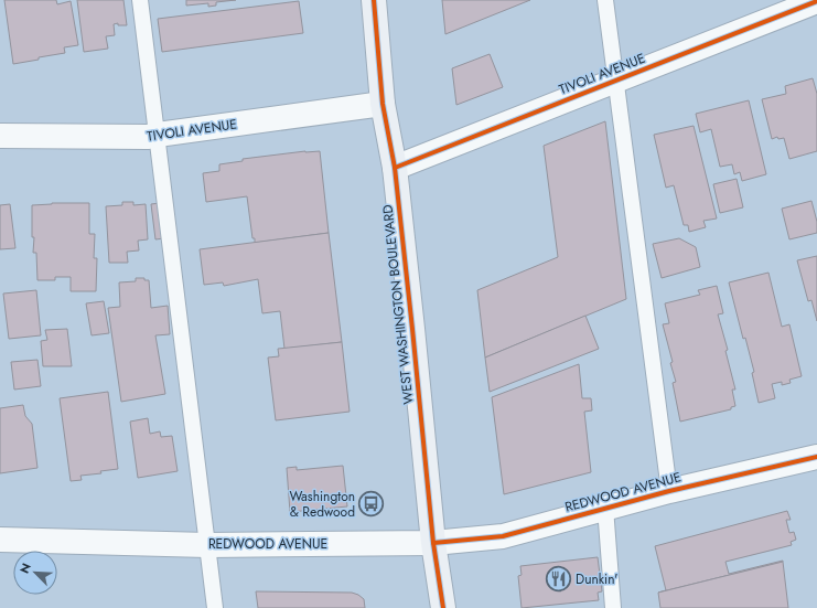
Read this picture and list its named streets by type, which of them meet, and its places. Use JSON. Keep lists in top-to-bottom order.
{
  "streets": {
    "main road": ["WEST WASHINGTON BOULEVARD"],
    "street": ["TIVOLI AVENUE", "REDWOOD AVENUE"]
  },
  "crossings": [
    ["TIVOLI AVENUE", "WEST WASHINGTON BOULEVARD"],
    ["WEST WASHINGTON BOULEVARD", "REDWOOD AVENUE"]
  ],
  "places": {
    "bus stop": ["Washington & Redwood"],
    "restaurant": ["Dunkin'"]
  },
  "north": "top left"
}
